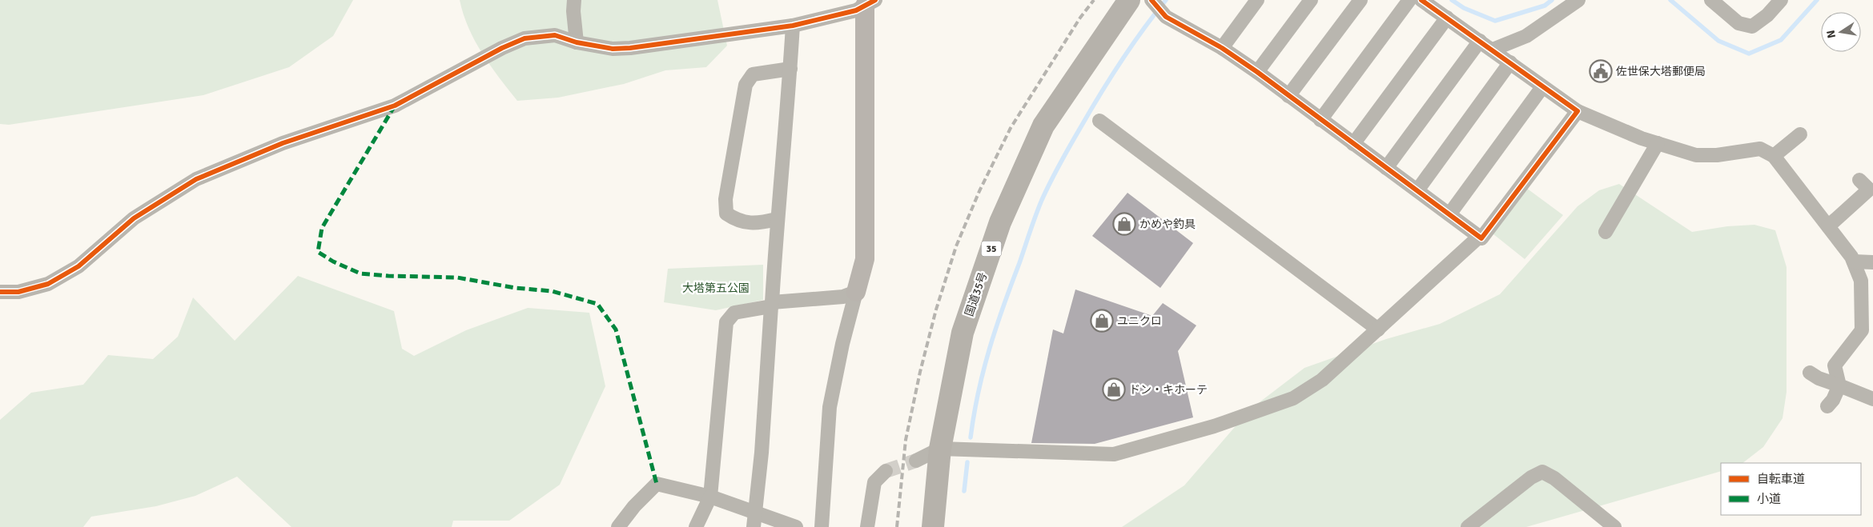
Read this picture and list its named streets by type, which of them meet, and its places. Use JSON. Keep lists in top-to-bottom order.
{
  "streets": {
    "highway": ["35", "国道35号"]
  },
  "parks": ["大塔第五公園"],
  "places": {
    "public building": ["佐世保大塔郵便局"],
    "shop": ["かめや釣具", "ユニクロ", "ドン・キホーテ"]
  },
  "legend": ["自転車道", "小道"],
  "north": "left"
}
